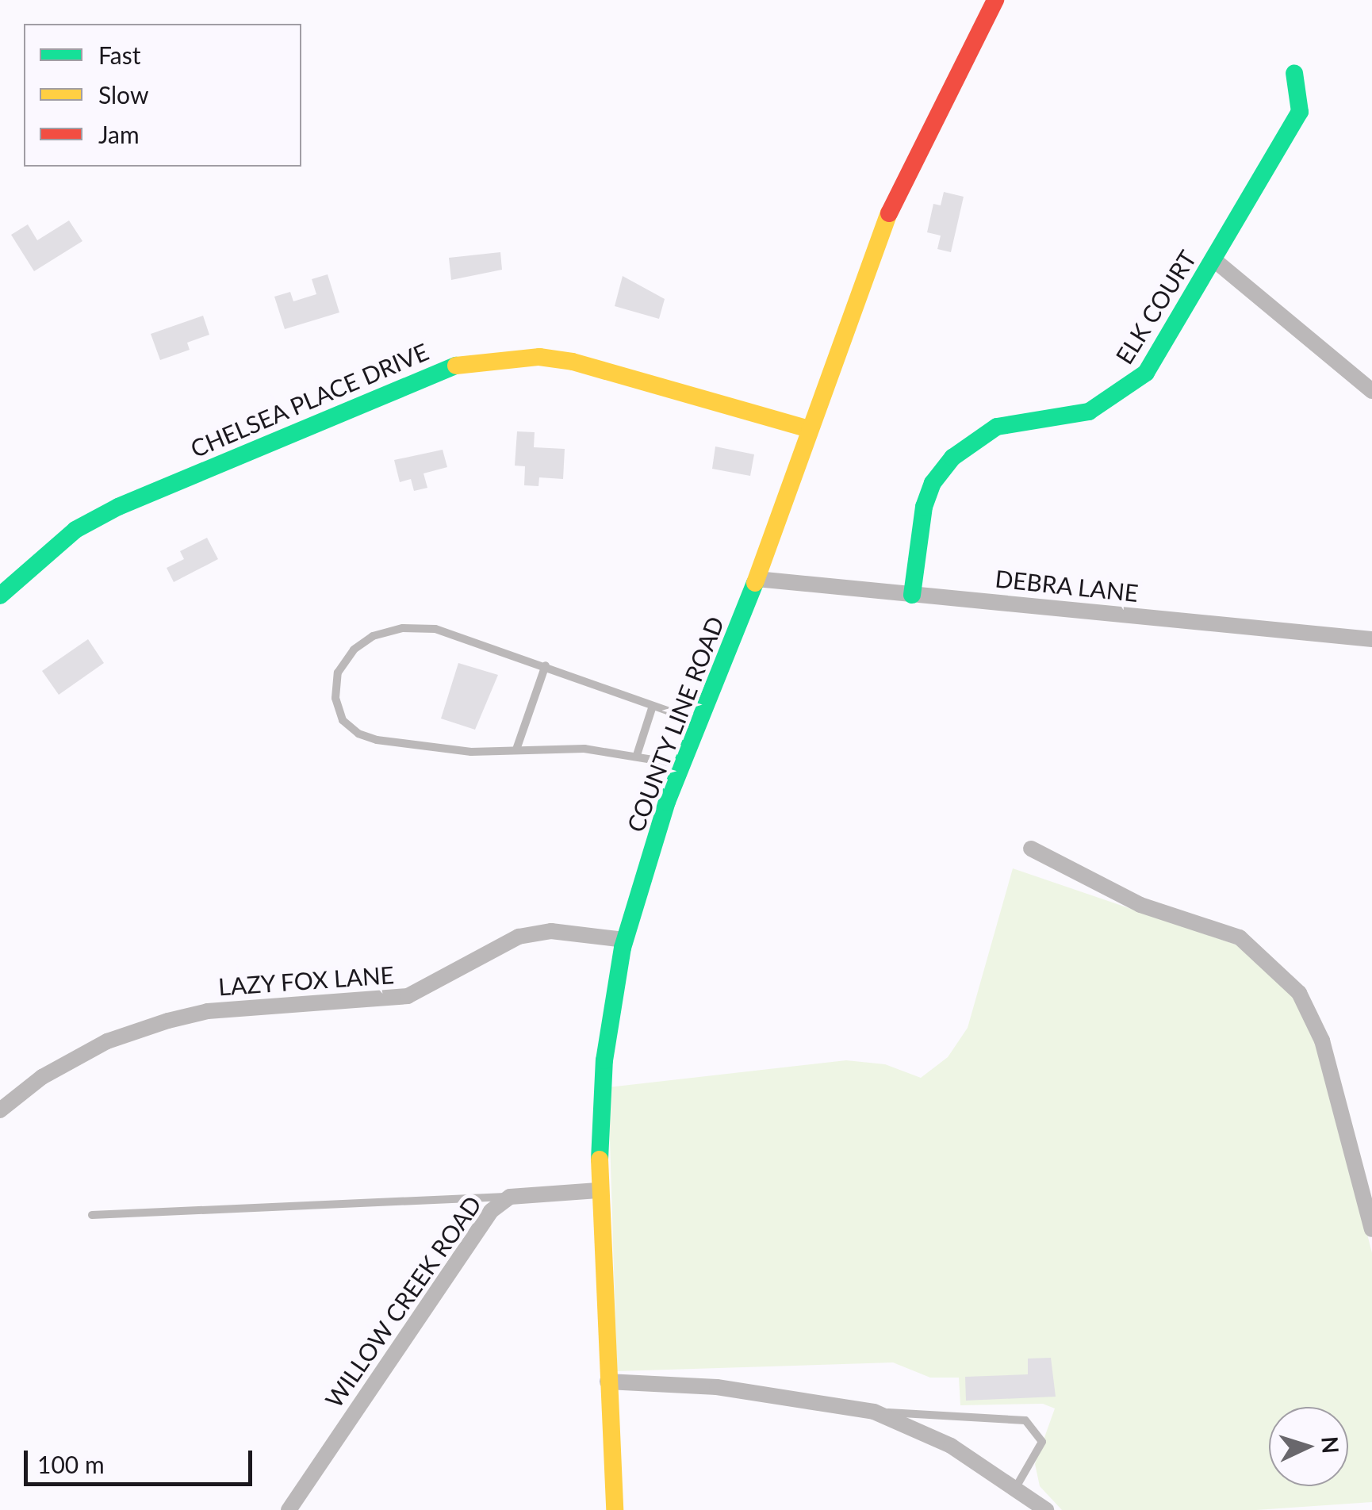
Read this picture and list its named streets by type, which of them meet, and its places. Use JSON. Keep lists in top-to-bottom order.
{
  "streets": {
    "street": [
      "ELK COURT",
      "CHELSEA PLACE DRIVE",
      "DEBRA LANE",
      "COUNTY LINE ROAD",
      "LAZY FOX LANE",
      "WILLOW CREEK ROAD"
    ]
  },
  "crossings": [
    ["ELK COURT", "DEBRA LANE"],
    ["CHELSEA PLACE DRIVE", "COUNTY LINE ROAD"],
    ["DEBRA LANE", "COUNTY LINE ROAD"],
    ["COUNTY LINE ROAD", "LAZY FOX LANE"],
    ["COUNTY LINE ROAD", "WILLOW CREEK ROAD"]
  ],
  "legend": ["Fast", "Slow", "Jam"],
  "scale_bar": "100 m",
  "north": "right"
}
